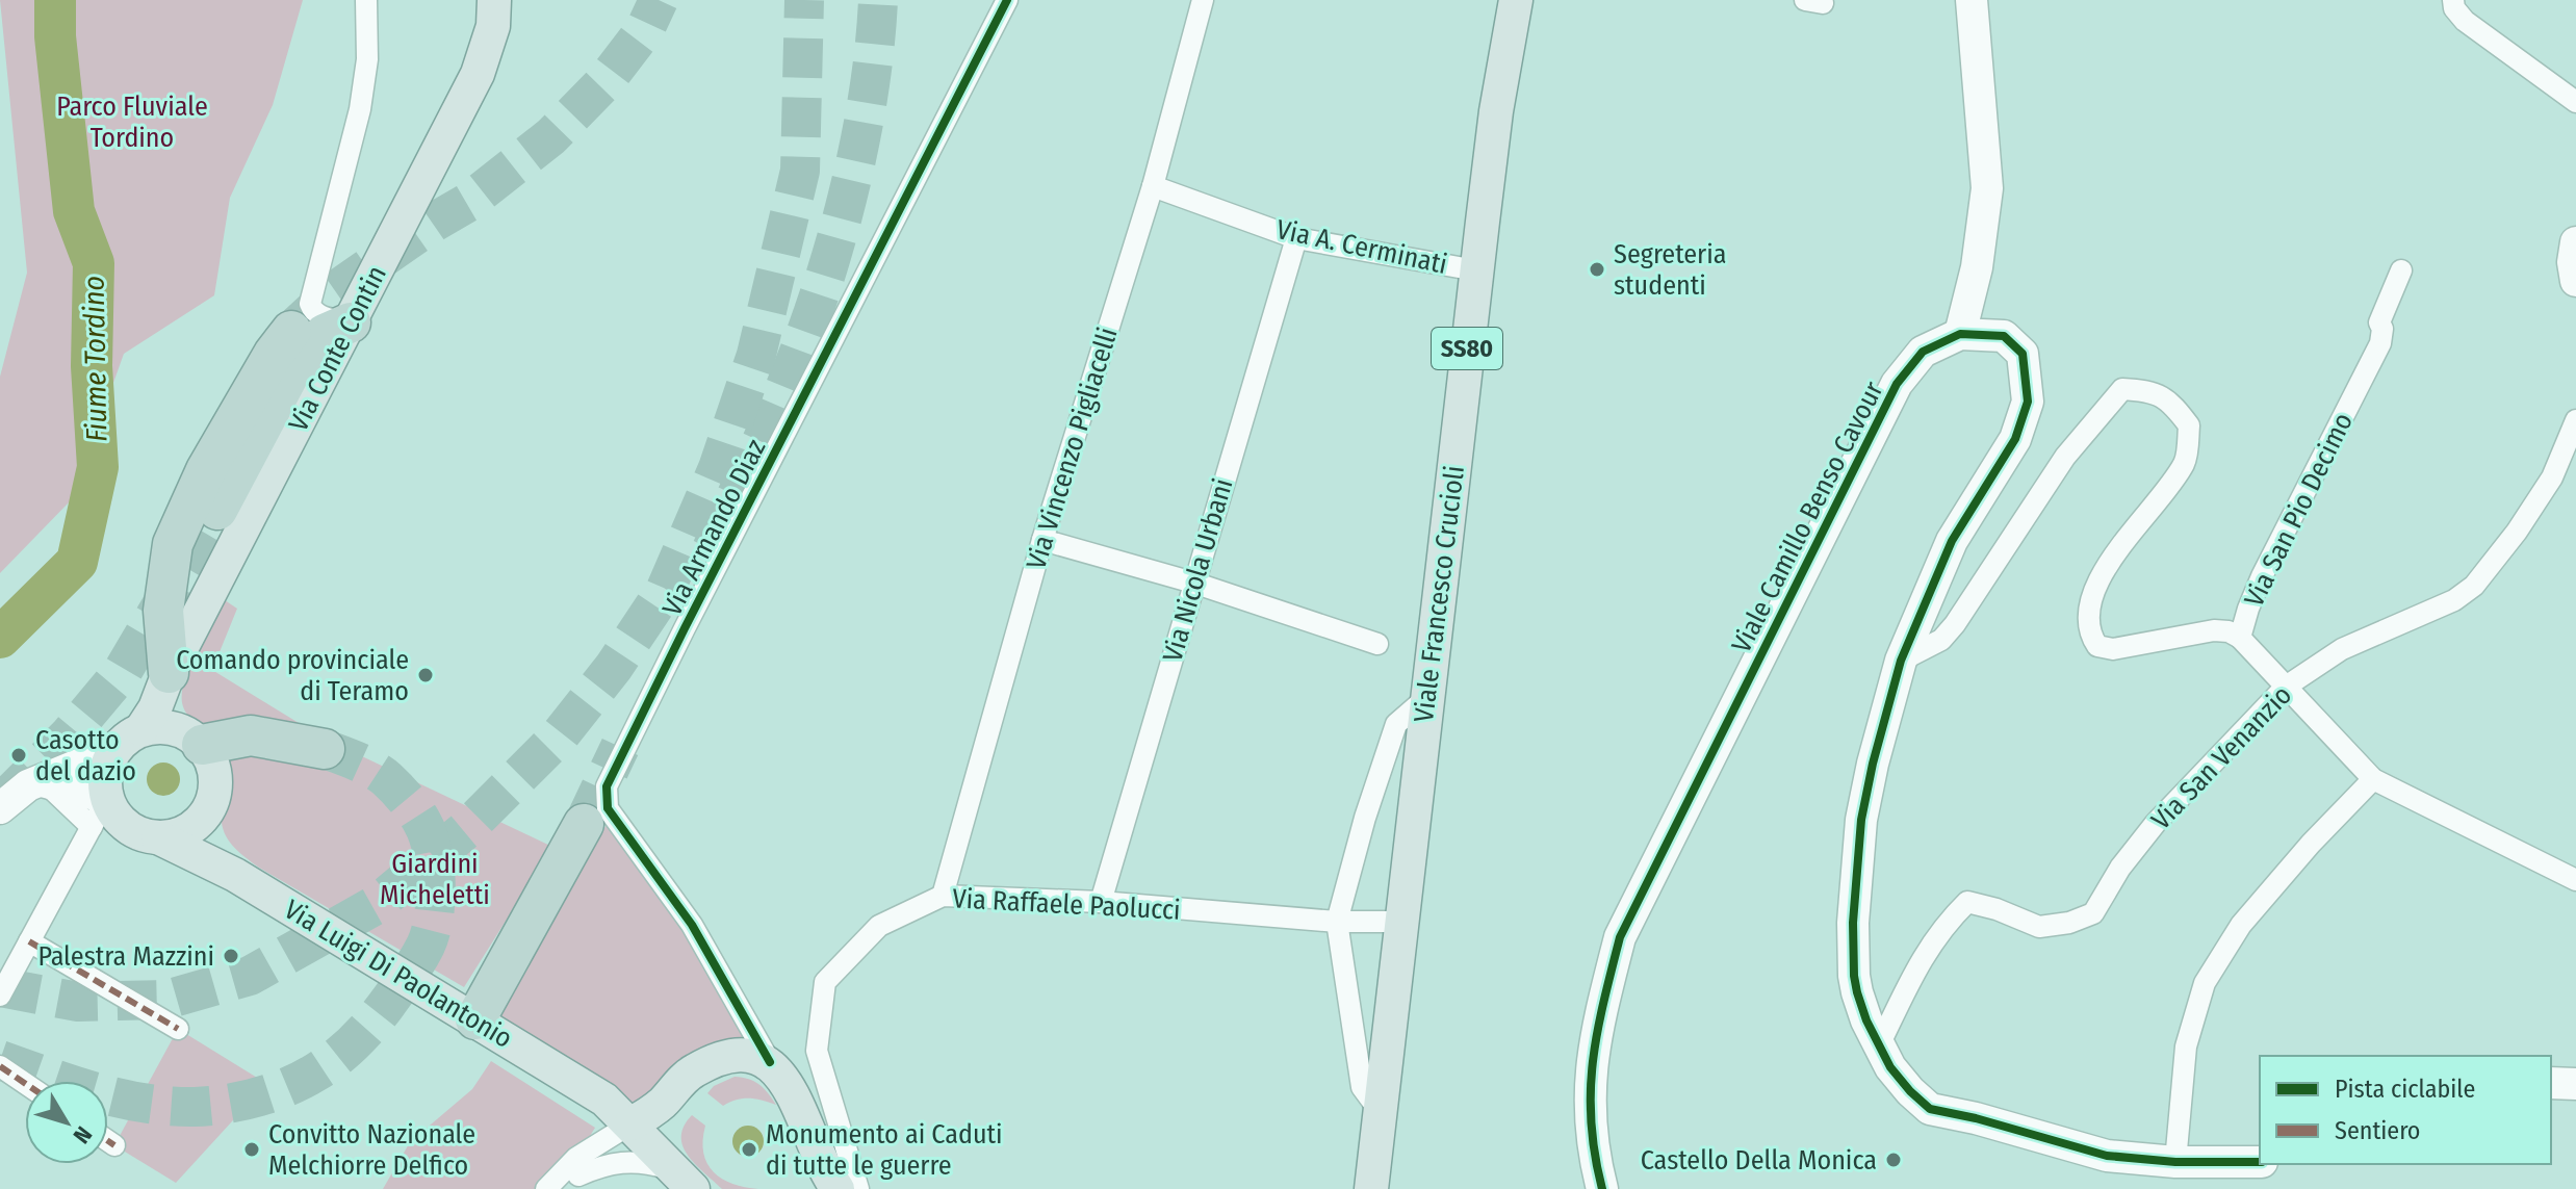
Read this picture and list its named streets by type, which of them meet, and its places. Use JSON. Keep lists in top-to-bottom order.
{
  "streets": {
    "main road": [
      "Via Conte Contin",
      "SS80",
      "Viale Francesco Crucioli",
      "Via Luigi Di Paolantonio"
    ],
    "street": [
      "Via A. Cerminati",
      "Via Vincenzo Pigliacelli",
      "Via San Pio Decimo",
      "Viale Camillo Benso Cavour",
      "Via Armando Diaz",
      "Via Nicola Urbani",
      "Via San Venanzio",
      "Via Raffaele Paolucci"
    ]
  },
  "crossings": [
    ["Via A. Cerminati", "Via Vincenzo Pigliacelli"],
    ["Via A. Cerminati", "Via Nicola Urbani"],
    ["Via A. Cerminati", "Viale Francesco Crucioli"],
    ["Via Conte Contin", "Via Luigi Di Paolantonio"],
    ["Via Vincenzo Pigliacelli", "Via Raffaele Paolucci"],
    ["Via San Pio Decimo", "Via San Venanzio"],
    ["Viale Camillo Benso Cavour", "Via San Venanzio"],
    ["Via Nicola Urbani", "Via Raffaele Paolucci"],
    ["Viale Francesco Crucioli", "Via Raffaele Paolucci"]
  ],
  "water": ["Fiume Tordino"],
  "parks": ["Parco Fluviale Tordino", "Giardini Micheletti"],
  "places": [
    "Segreteria studenti",
    "Comando provinciale di Teramo",
    "Casotto del dazio",
    "Palestra Mazzini",
    "Convitto Nazionale Melchiorre Delfico",
    "Monumento ai Caduti di tutte le guerre",
    "Castello Della Monica"
  ],
  "legend": ["Pista ciclabile", "Sentiero"],
  "north": "bottom right"
}
